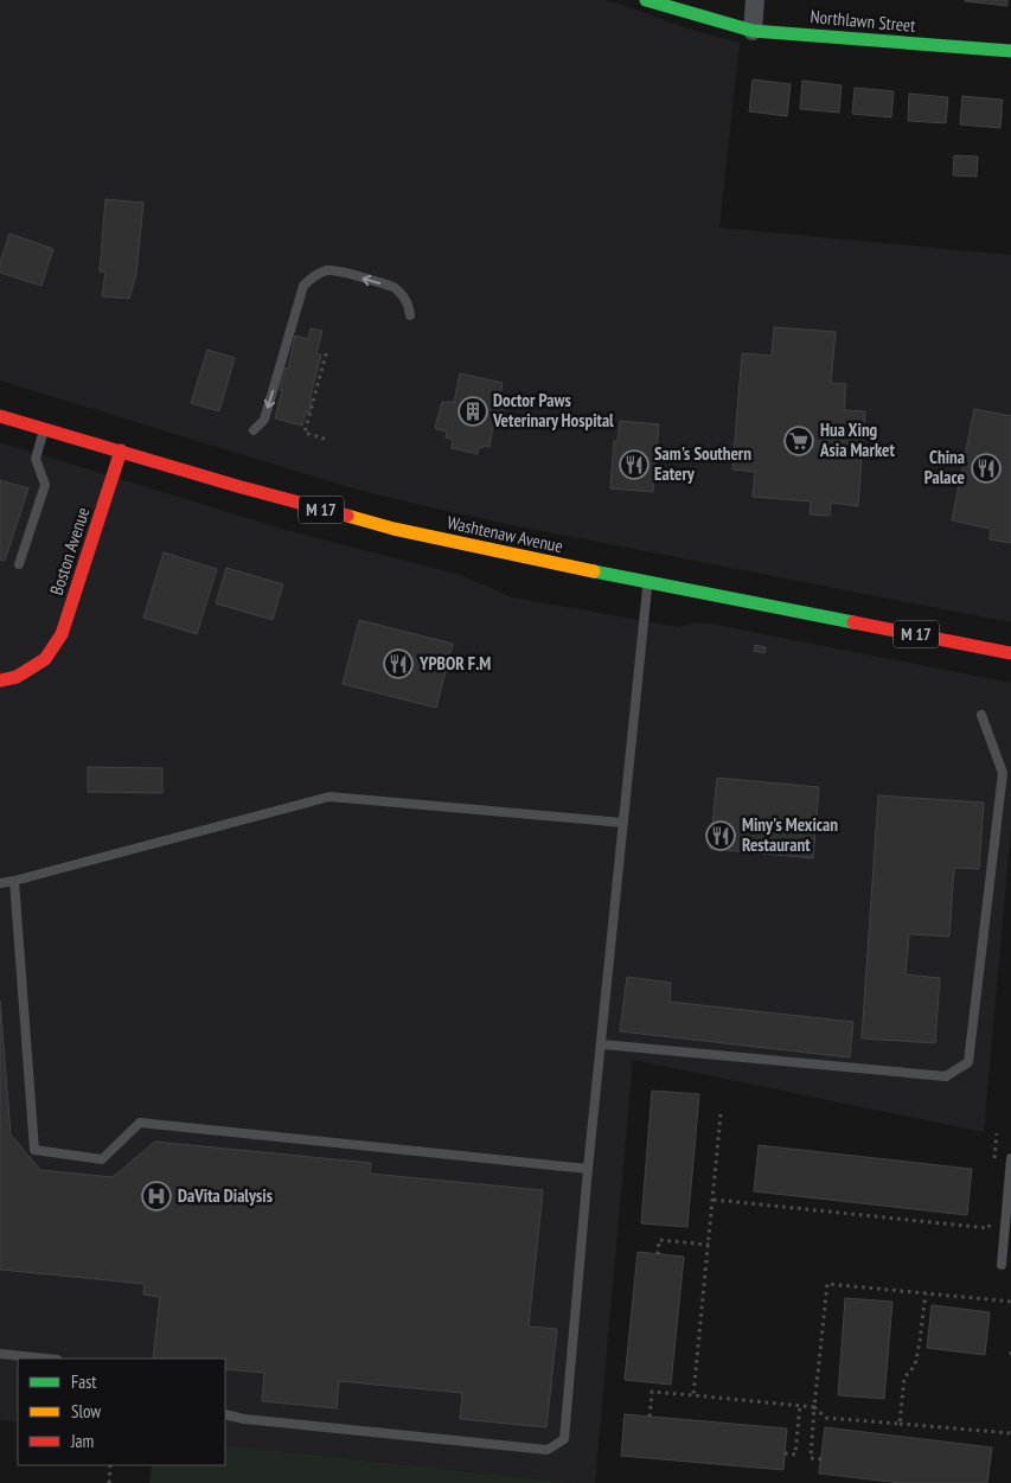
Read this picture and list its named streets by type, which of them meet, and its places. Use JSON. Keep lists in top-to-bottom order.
{
  "streets": {
    "main road": [
      "Northlawn Street",
      "M 17",
      "Washtenaw Avenue",
      "Boston Avenue"
    ]
  },
  "crossings": [
    ["Washtenaw Avenue", "Boston Avenue"]
  ],
  "places": {
    "building": ["Doctor Paws Veterinary Hospital"],
    "supermarket": ["Hua Xing Asia Market"],
    "restaurant": [
      "Sam's Southern Eatery",
      "China Palace",
      "YPBOR F.M",
      "Miny's Mexican Restaurant"
    ],
    "hospital": ["DaVita Dialysis"]
  },
  "legend": ["Fast", "Slow", "Jam"]
}
